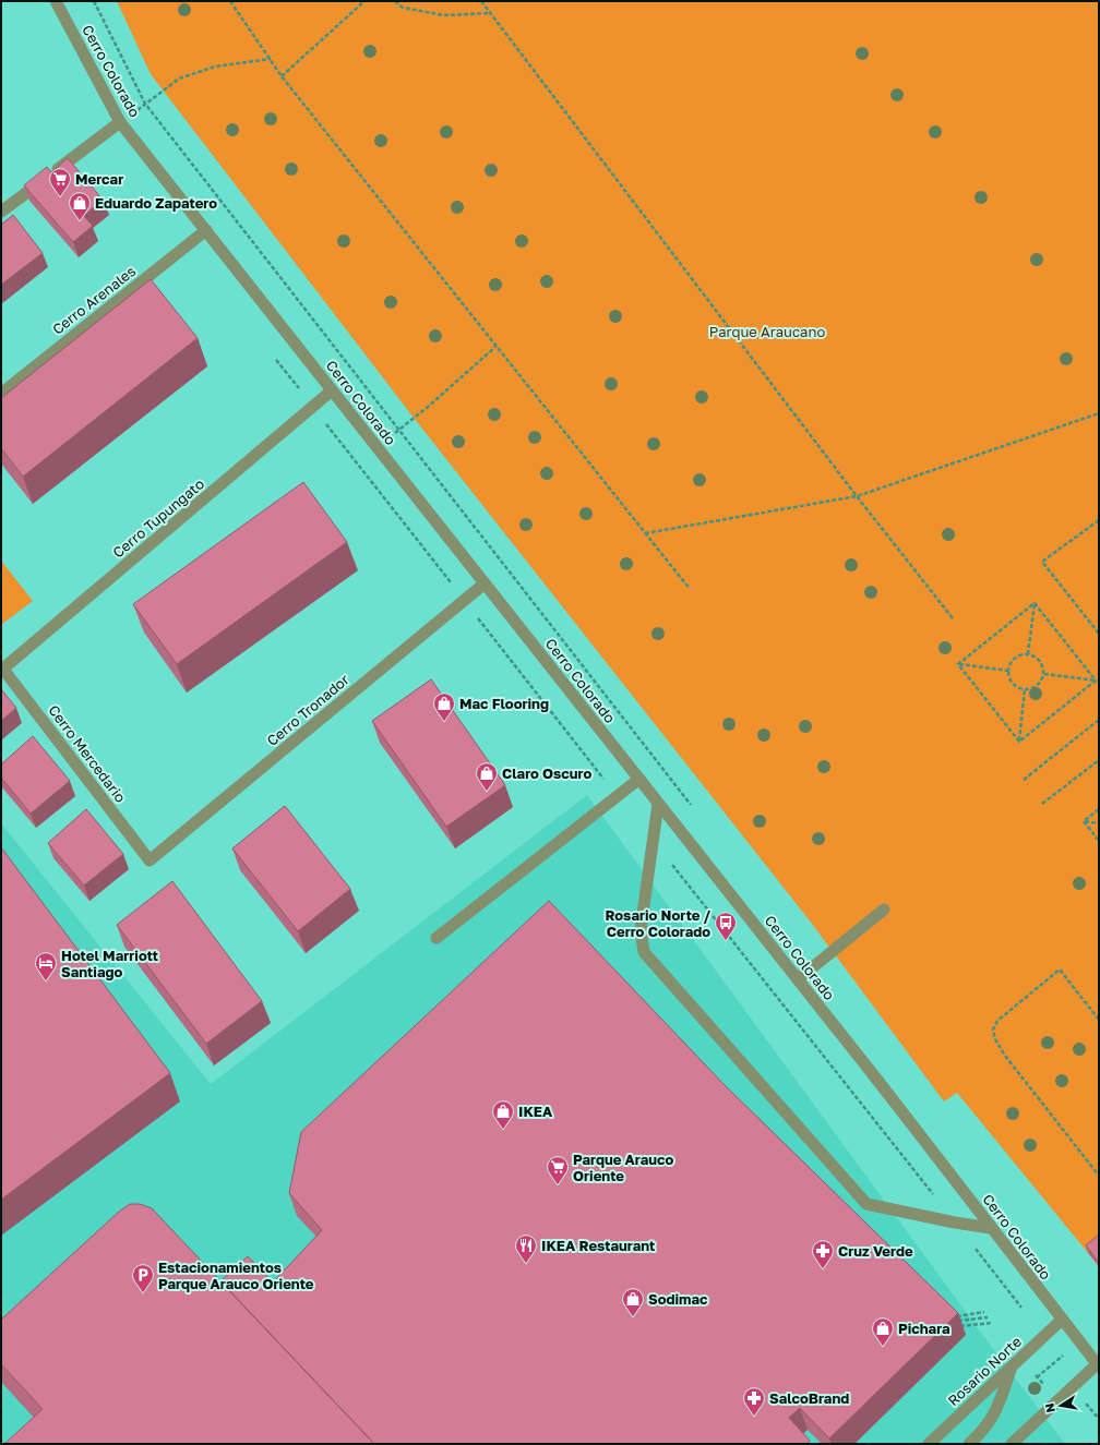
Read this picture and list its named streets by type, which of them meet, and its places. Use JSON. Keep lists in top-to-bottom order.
{
  "streets": {
    "street": [
      "Cerro Colorado",
      "Cerro Arenales",
      "Cerro Tupungato",
      "Cerro Tronador",
      "Cerro Mercedario",
      "Rosario Norte"
    ]
  },
  "crossings": [
    ["Cerro Colorado", "Cerro Arenales"],
    ["Cerro Colorado", "Cerro Tupungato"],
    ["Cerro Colorado", "Cerro Tronador"],
    ["Cerro Colorado", "Rosario Norte"],
    ["Cerro Tupungato", "Cerro Mercedario"],
    ["Cerro Tronador", "Cerro Mercedario"]
  ],
  "parks": ["Parque Araucano"],
  "places": {
    "supermarket": ["Mercar", "Parque Arauco Oriente"],
    "shop": [
      "Eduardo Zapatero",
      "Mac Flooring",
      "Claro Oscuro",
      "IKEA",
      "Sodimac",
      "Pichara"
    ],
    "bus stop": ["Rosario Norte / Cerro Colorado"],
    "hotel": ["Hotel Marriott Santiago"],
    "restaurant": ["IKEA Restaurant"],
    "pharmacy": ["Cruz Verde", "SalcoBrand"],
    "parking": ["Estacionamientos Parque Arauco Oriente"]
  },
  "north": "left"
}
